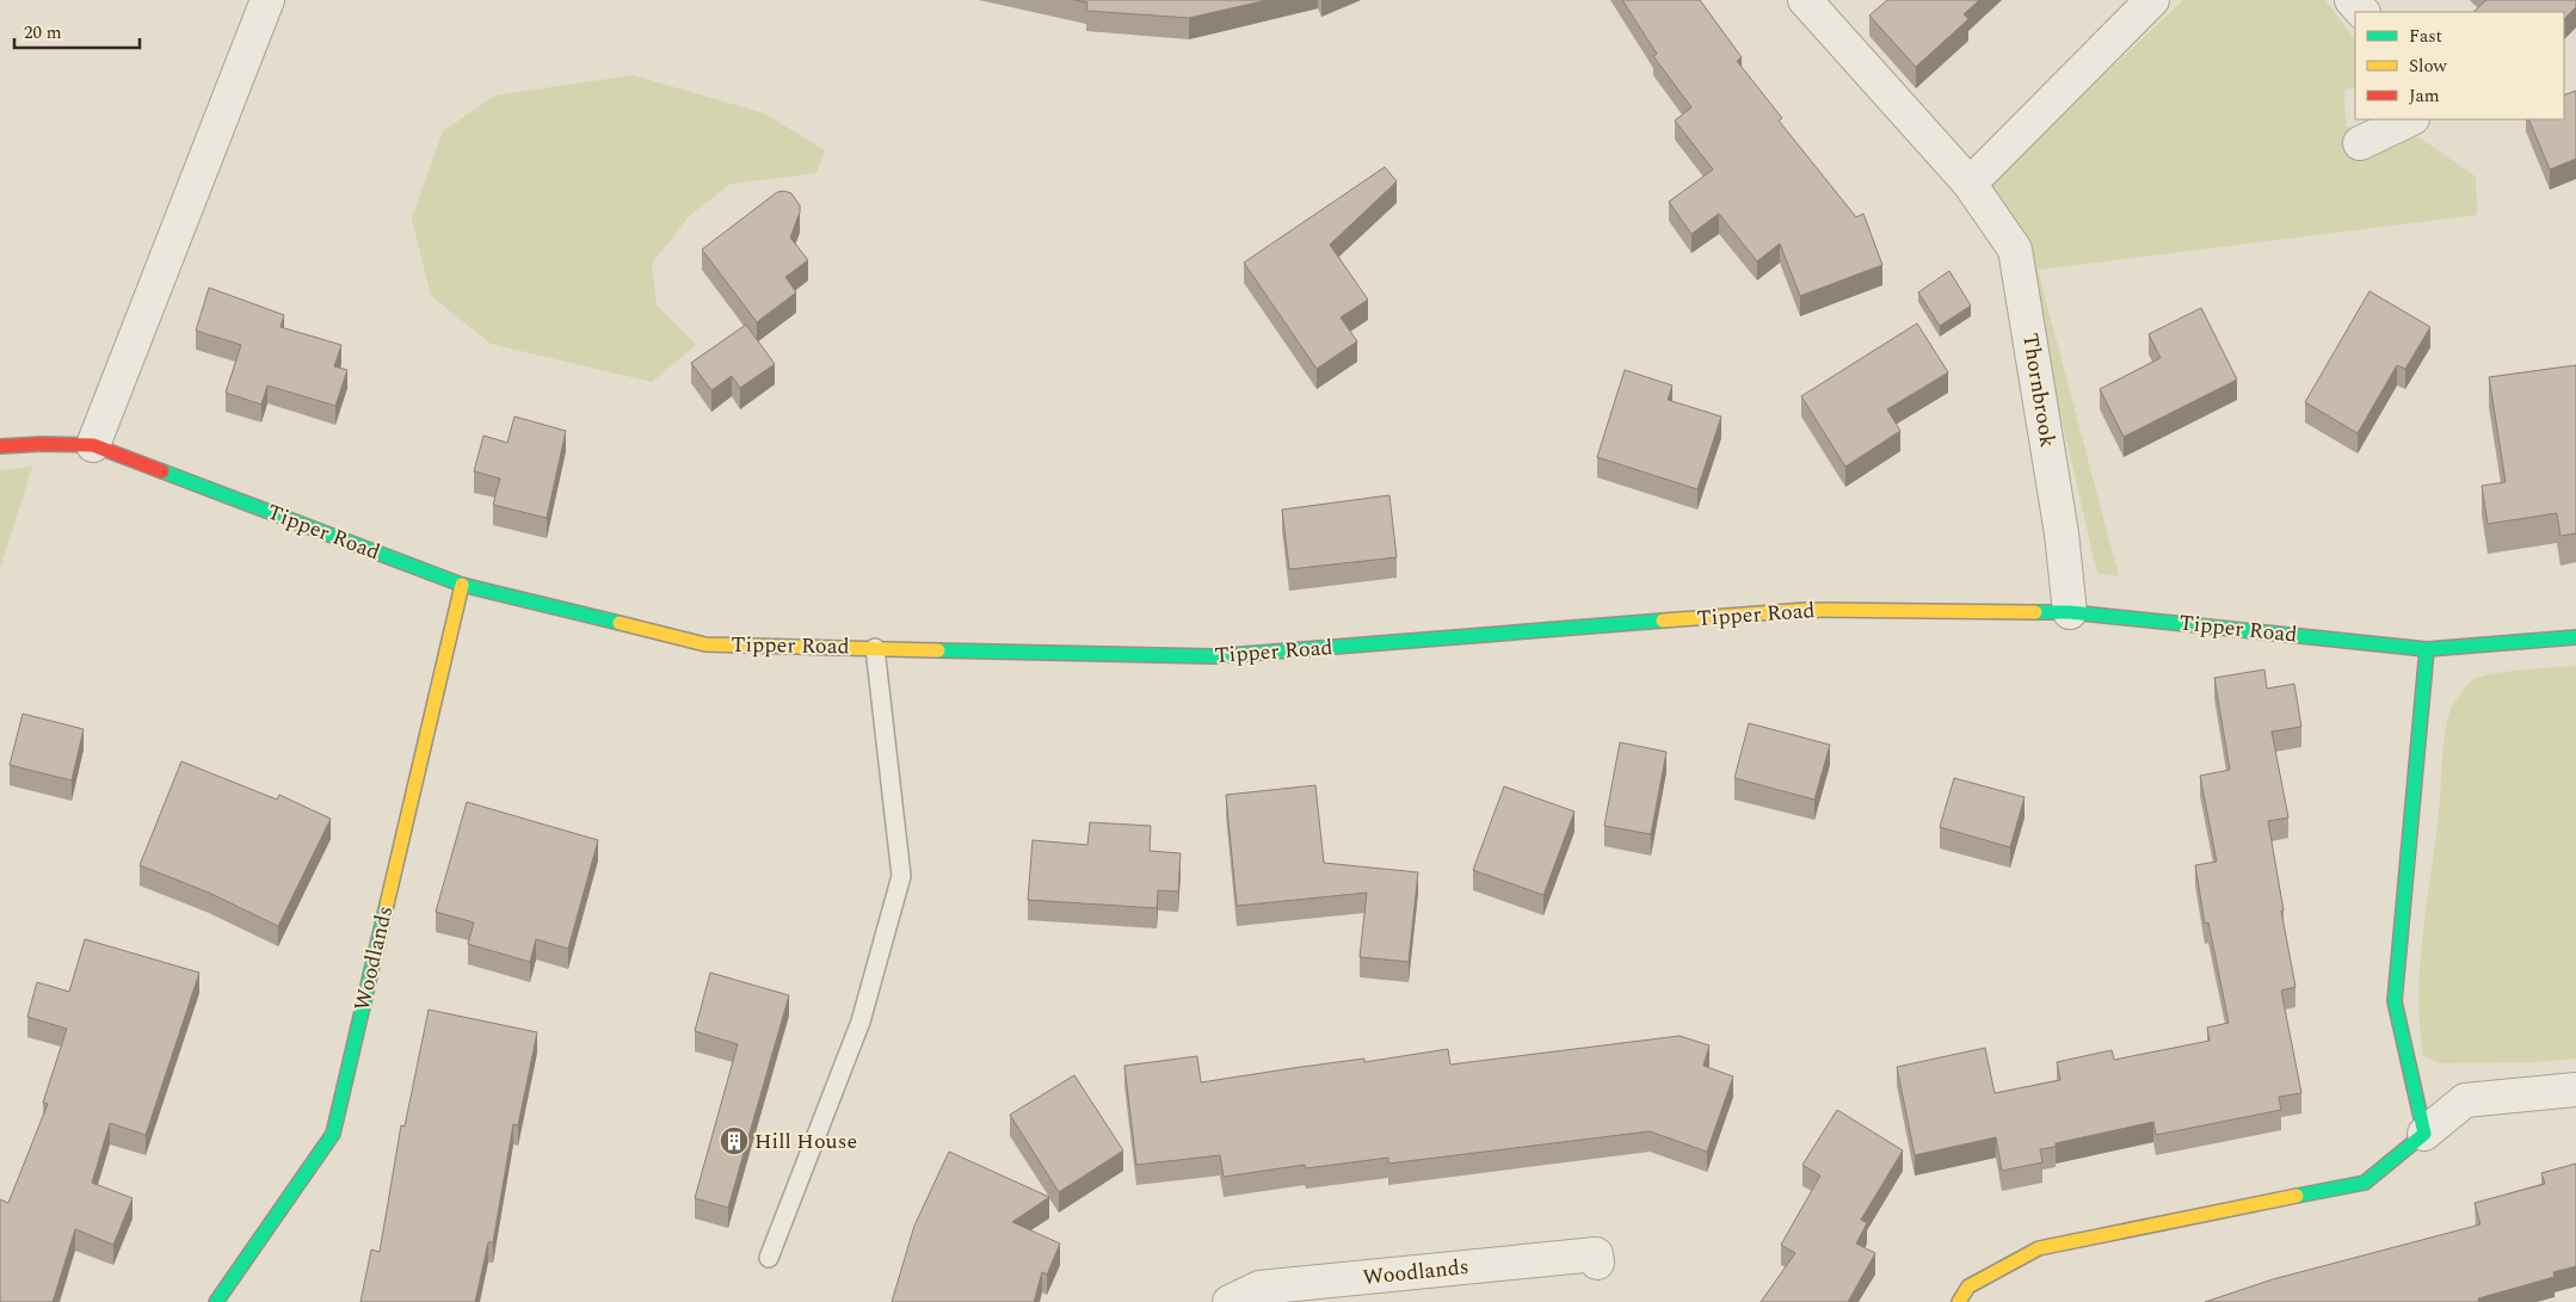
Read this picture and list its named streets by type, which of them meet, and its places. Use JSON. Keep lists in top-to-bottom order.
{
  "streets": {
    "street": ["Thornbrook", "Tipper Road", "Woodlands"]
  },
  "crossings": [
    ["Thornbrook", "Tipper Road"],
    ["Tipper Road", "Woodlands"]
  ],
  "places": {
    "building": ["Hill House"]
  },
  "legend": ["Fast", "Slow", "Jam"],
  "scale_bar": "20 m"
}
